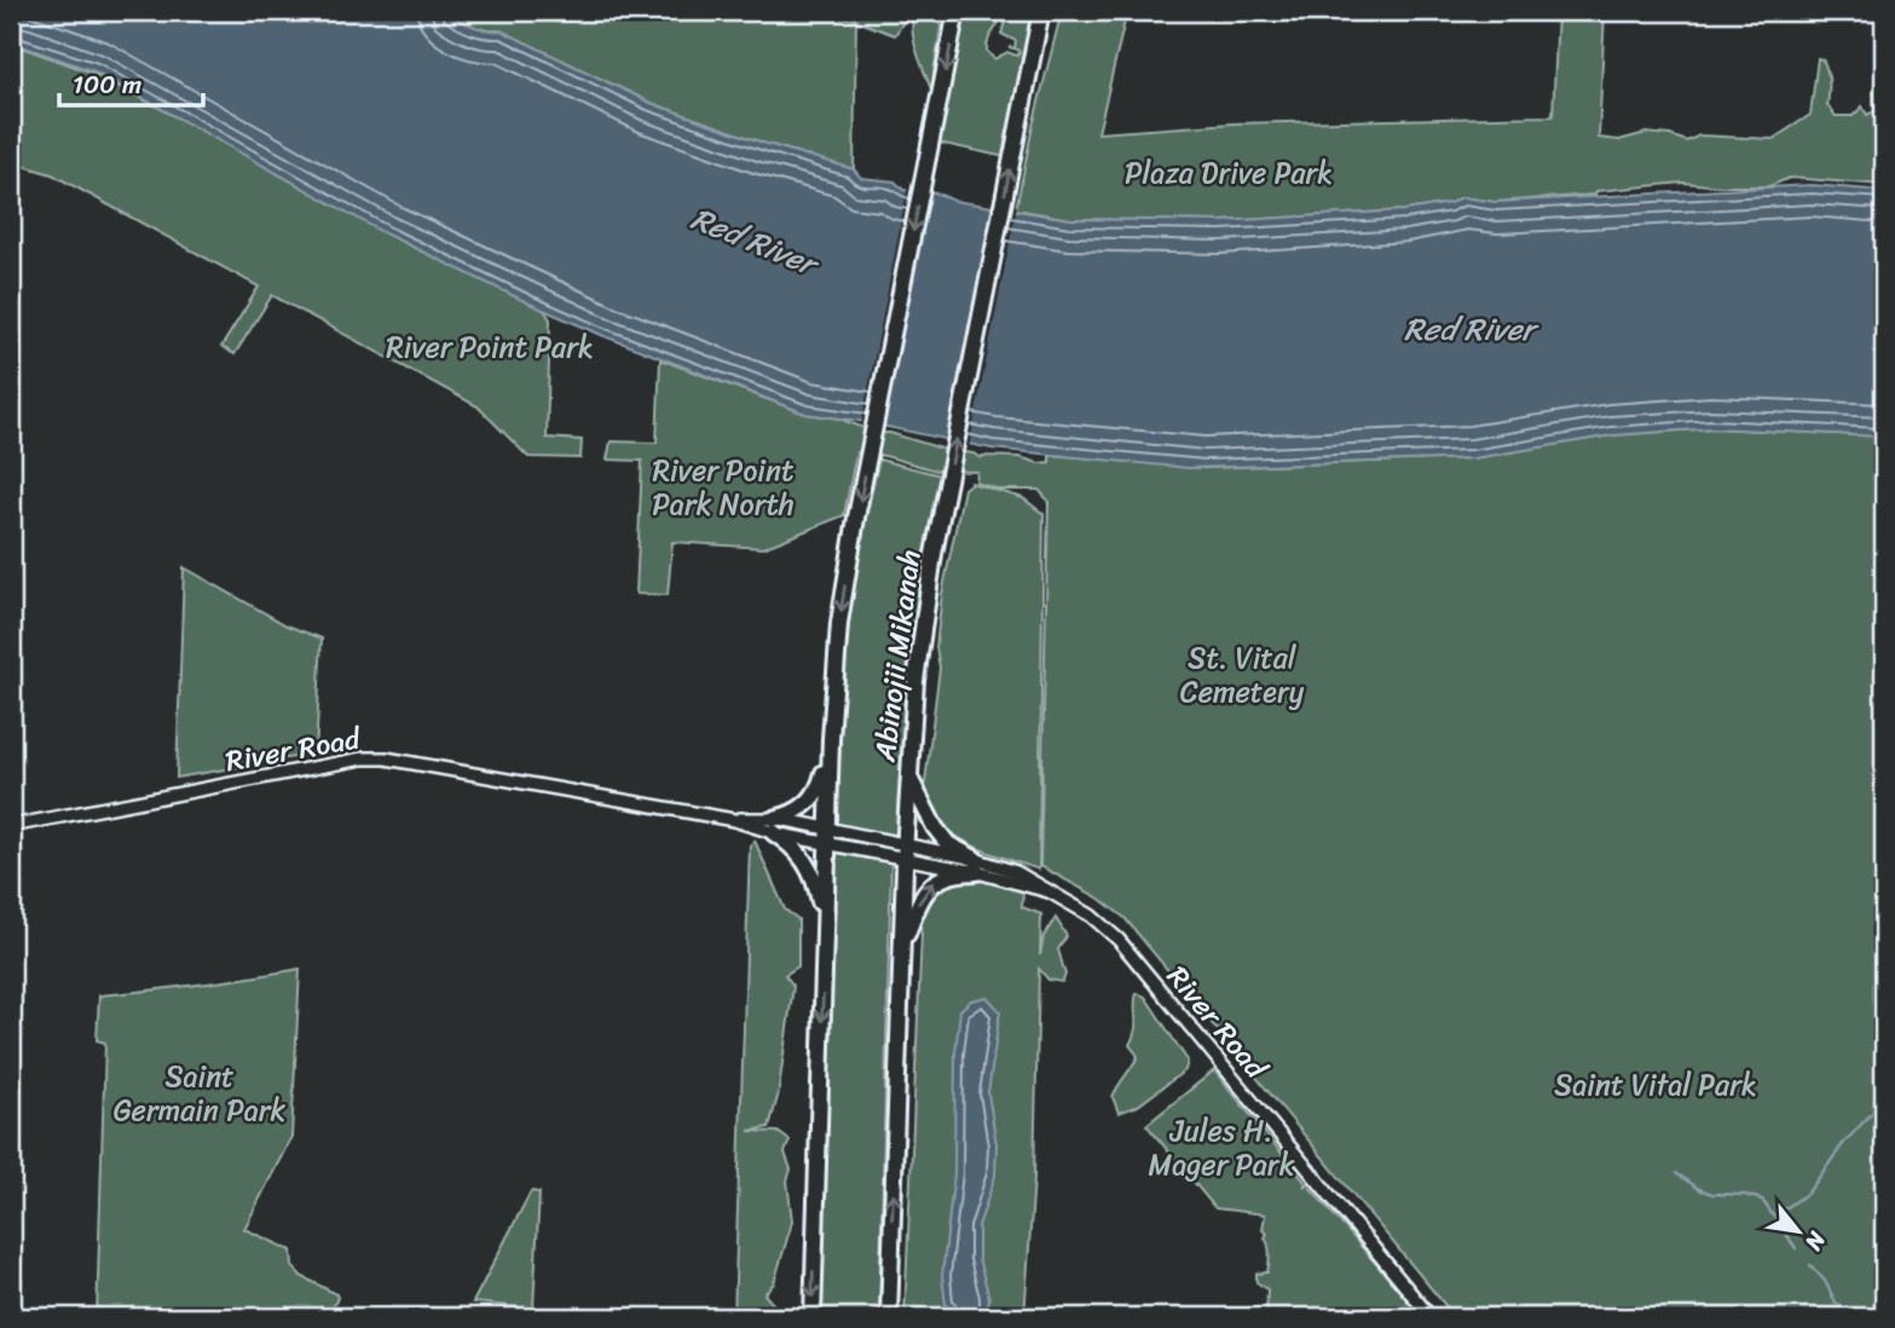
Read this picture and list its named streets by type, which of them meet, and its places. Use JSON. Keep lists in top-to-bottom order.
{
  "streets": {
    "main road": ["Abinojii Mikanah"],
    "street": ["River Road"]
  },
  "crossings": [
    ["Abinojii Mikanah", "River Road"]
  ],
  "water": ["Red River"],
  "parks": [
    "Plaza Drive Park",
    "River Point Park",
    "River Point Park North",
    "St. Vital Cemetery",
    "Saint Germain Park",
    "Saint Vital Park",
    "Jules H. Mager Park"
  ],
  "scale_bar": "100 m",
  "north": "bottom right"
}
